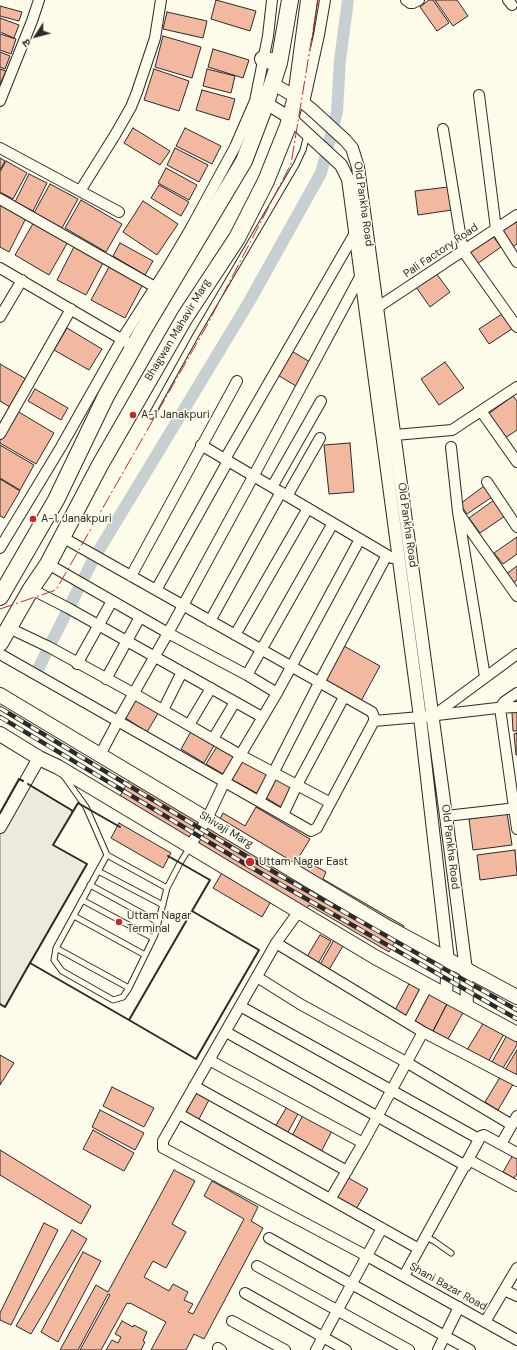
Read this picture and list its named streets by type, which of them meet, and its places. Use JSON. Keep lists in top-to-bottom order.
{
  "streets": {
    "main road": ["Bhagwan Mahavir Marg", "Shivaji Marg"],
    "street": ["Old Pankha Road", "Pali Factory Road", "Shani Bazar Road"]
  },
  "crossings": [
    ["Old Pankha Road", "Pali Factory Road"],
    ["Old Pankha Road", "Bhagwan Mahavir Marg"],
    ["Old Pankha Road", "Shivaji Marg"]
  ],
  "places": [
    "A-1 Janakpuri",
    "A-1, Janakpuri",
    "Uttam Nagar East",
    "Uttam Nagar Terminal"
  ],
  "north": "bottom left"
}
